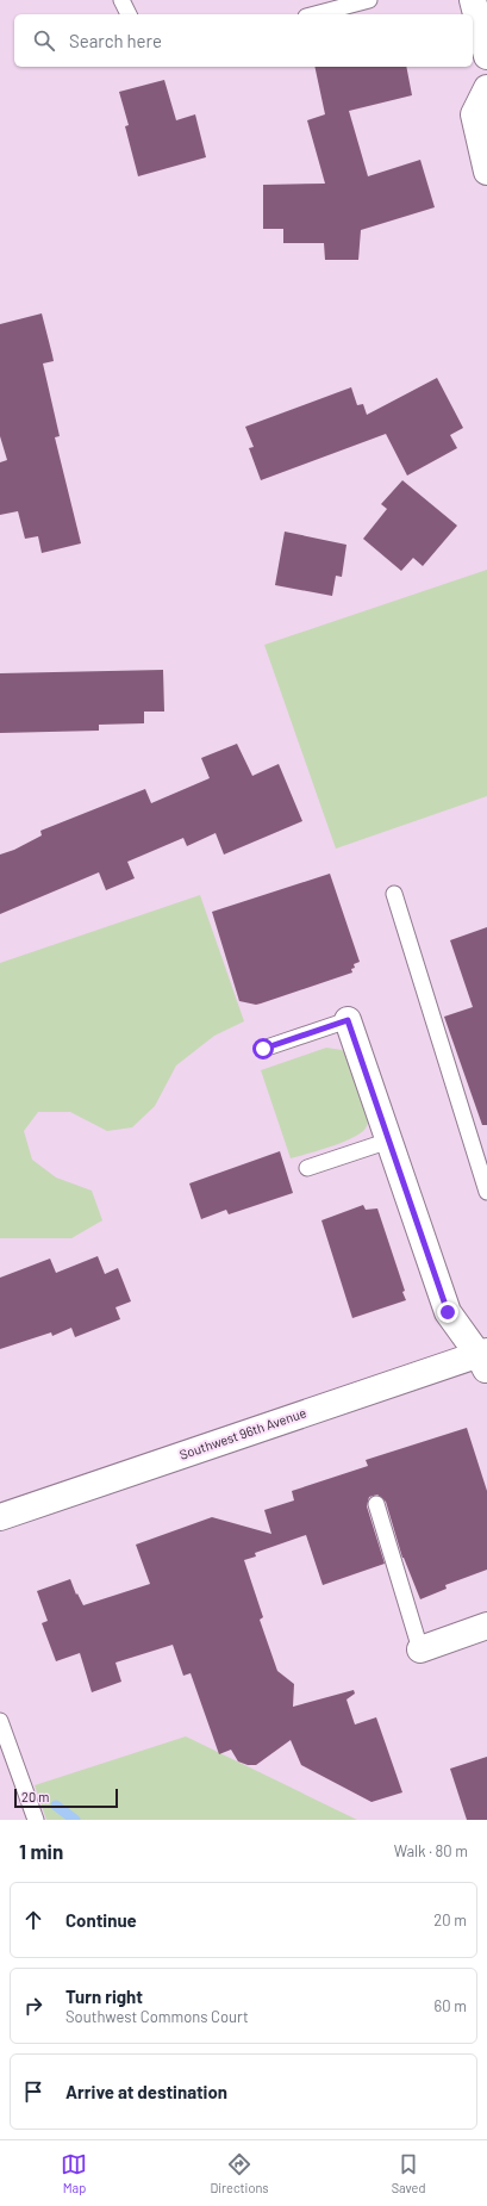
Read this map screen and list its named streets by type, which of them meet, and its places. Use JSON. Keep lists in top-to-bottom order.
{
  "streets": {
    "street": ["Southwest 96th Avenue"]
  },
  "scale_bar": "20 m",
  "page": {
    "search": "Search here",
    "scale": "20 m",
    "heading": ["1 min", "Walk · 80 m"],
    "list": [
      ["Continue", "20 m"],
      ["Turn right", "Southwest Commons Court", "60 m"],
      "Arrive at destination"
    ],
    "nav": ["Map", "Directions", "Saved"]
  }
}
